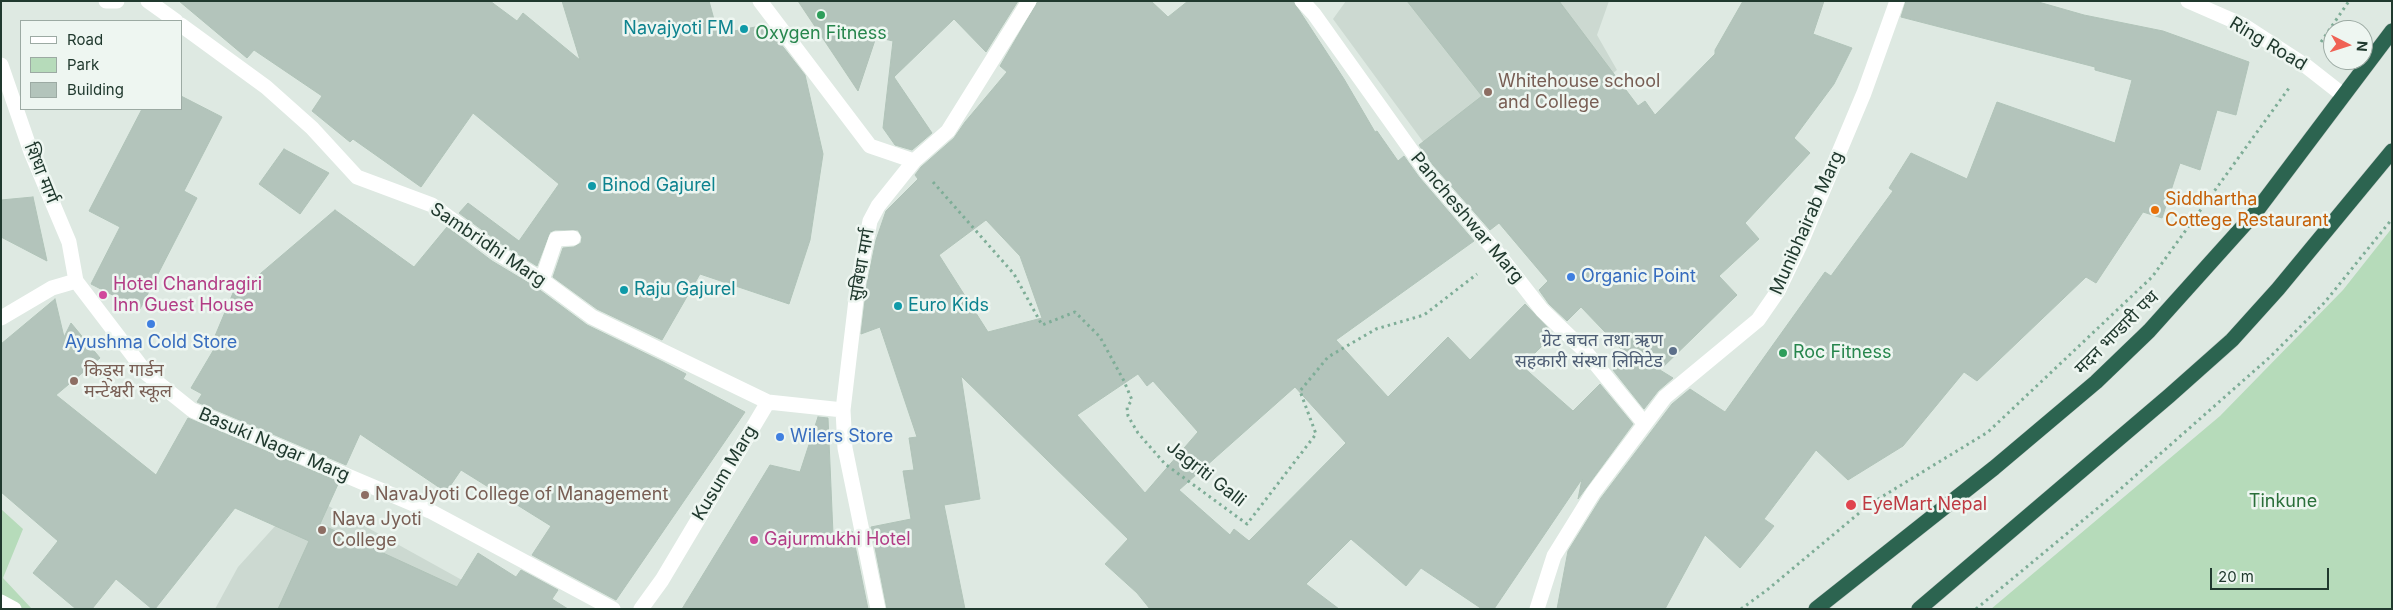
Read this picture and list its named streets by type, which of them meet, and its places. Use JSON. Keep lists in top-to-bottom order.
{
  "streets": {
    "highway": ["मदन भण्डारी पथ"],
    "street": [
      "Ring Road",
      "शिधा मार्ग",
      "Pancheshwar Marg",
      "Munibhairab Marg",
      "Sambridhi Marg",
      "सुबिधा मार्ग",
      "Basuki Nagar Marg",
      "Kusum Marg"
    ],
    "path": ["Jagriti Galli"]
  },
  "crossings": [
    ["Ring Road", "मदन भण्डारी पथ"],
    ["शिधा मार्ग", "Basuki Nagar Marg"],
    ["Pancheshwar Marg", "Munibhairab Marg"],
    ["Pancheshwar Marg", "Jagriti Galli"],
    ["Sambridhi Marg", "Kusum Marg"],
    ["सुबिधा मार्ग", "Jagriti Galli"]
  ],
  "parks": ["Tinkune"],
  "places": [
    "Oxygen Fitness",
    "Navajyoti FM",
    "Whitehouse school and College",
    "Binod Gajurel",
    "Siddhartha Cottege Restaurant",
    "Organic Point",
    "Raju Gajurel",
    "Hotel Chandragiri Inn Guest House",
    "Euro Kids",
    "Ayushma Cold Store",
    "ग्रेट बचत तथा ऋण सहकारी संस्था लिमिटेड",
    "Roc Fitness",
    "किड्स गार्डन मन्टेश्वरी स्कूल",
    "Wilers Store",
    "NavaJyoti College of Management",
    "EyeMart Nepal",
    "Nava Jyoti College",
    "Gajurmukhi Hotel"
  ],
  "legend": ["Road", "Park", "Building"],
  "scale_bar": "20 m",
  "north": "right"
}
